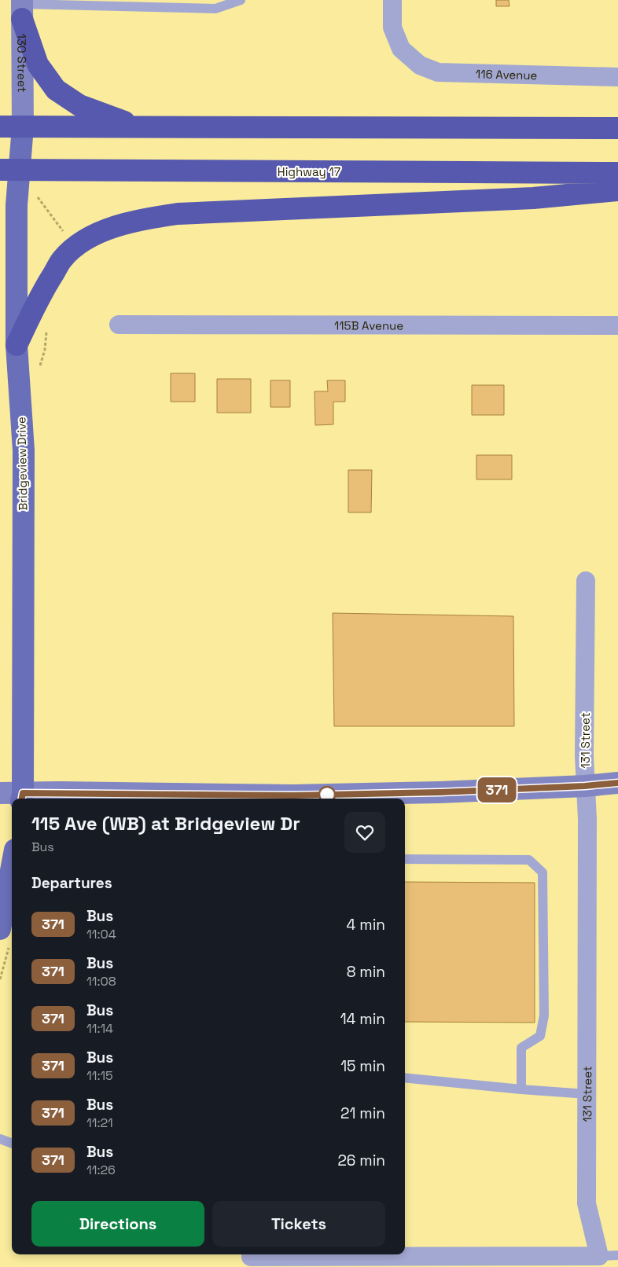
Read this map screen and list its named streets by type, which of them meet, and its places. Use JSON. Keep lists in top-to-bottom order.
{
  "streets": {
    "highway": ["Highway 17"],
    "main road": ["Bridgeview Drive"],
    "street": [
      "130 Street",
      "116 Avenue",
      "115B Avenue",
      "131 Street"
    ]
  },
  "crossings": [
    ["130 Street", "Bridgeview Drive"],
    ["Highway 17", "Bridgeview Drive"]
  ],
  "lines": ["bus line 371"],
  "page": {
    "on_map": "371",
    "heading": [
      ["115 Ave (WB) at Bridgeview Dr", "Bus"],
      "Departures"
    ],
    "list": [
      {
        "mark": "371",
        "name": "Bus",
        "note": "11:04",
        "value": "4 min"
      },
      {
        "mark": "371",
        "name": "Bus",
        "note": "11:08",
        "value": "8 min"
      },
      {
        "mark": "371",
        "name": "Bus",
        "note": "11:14",
        "value": "14 min"
      },
      {
        "mark": "371",
        "name": "Bus",
        "note": "11:15",
        "value": "15 min"
      },
      {
        "mark": "371",
        "name": "Bus",
        "note": "11:21",
        "value": "21 min"
      },
      {
        "mark": "371",
        "name": "Bus",
        "note": "11:26",
        "value": "26 min"
      }
    ],
    "buttons": ["Directions", "Tickets"]
  }
}
